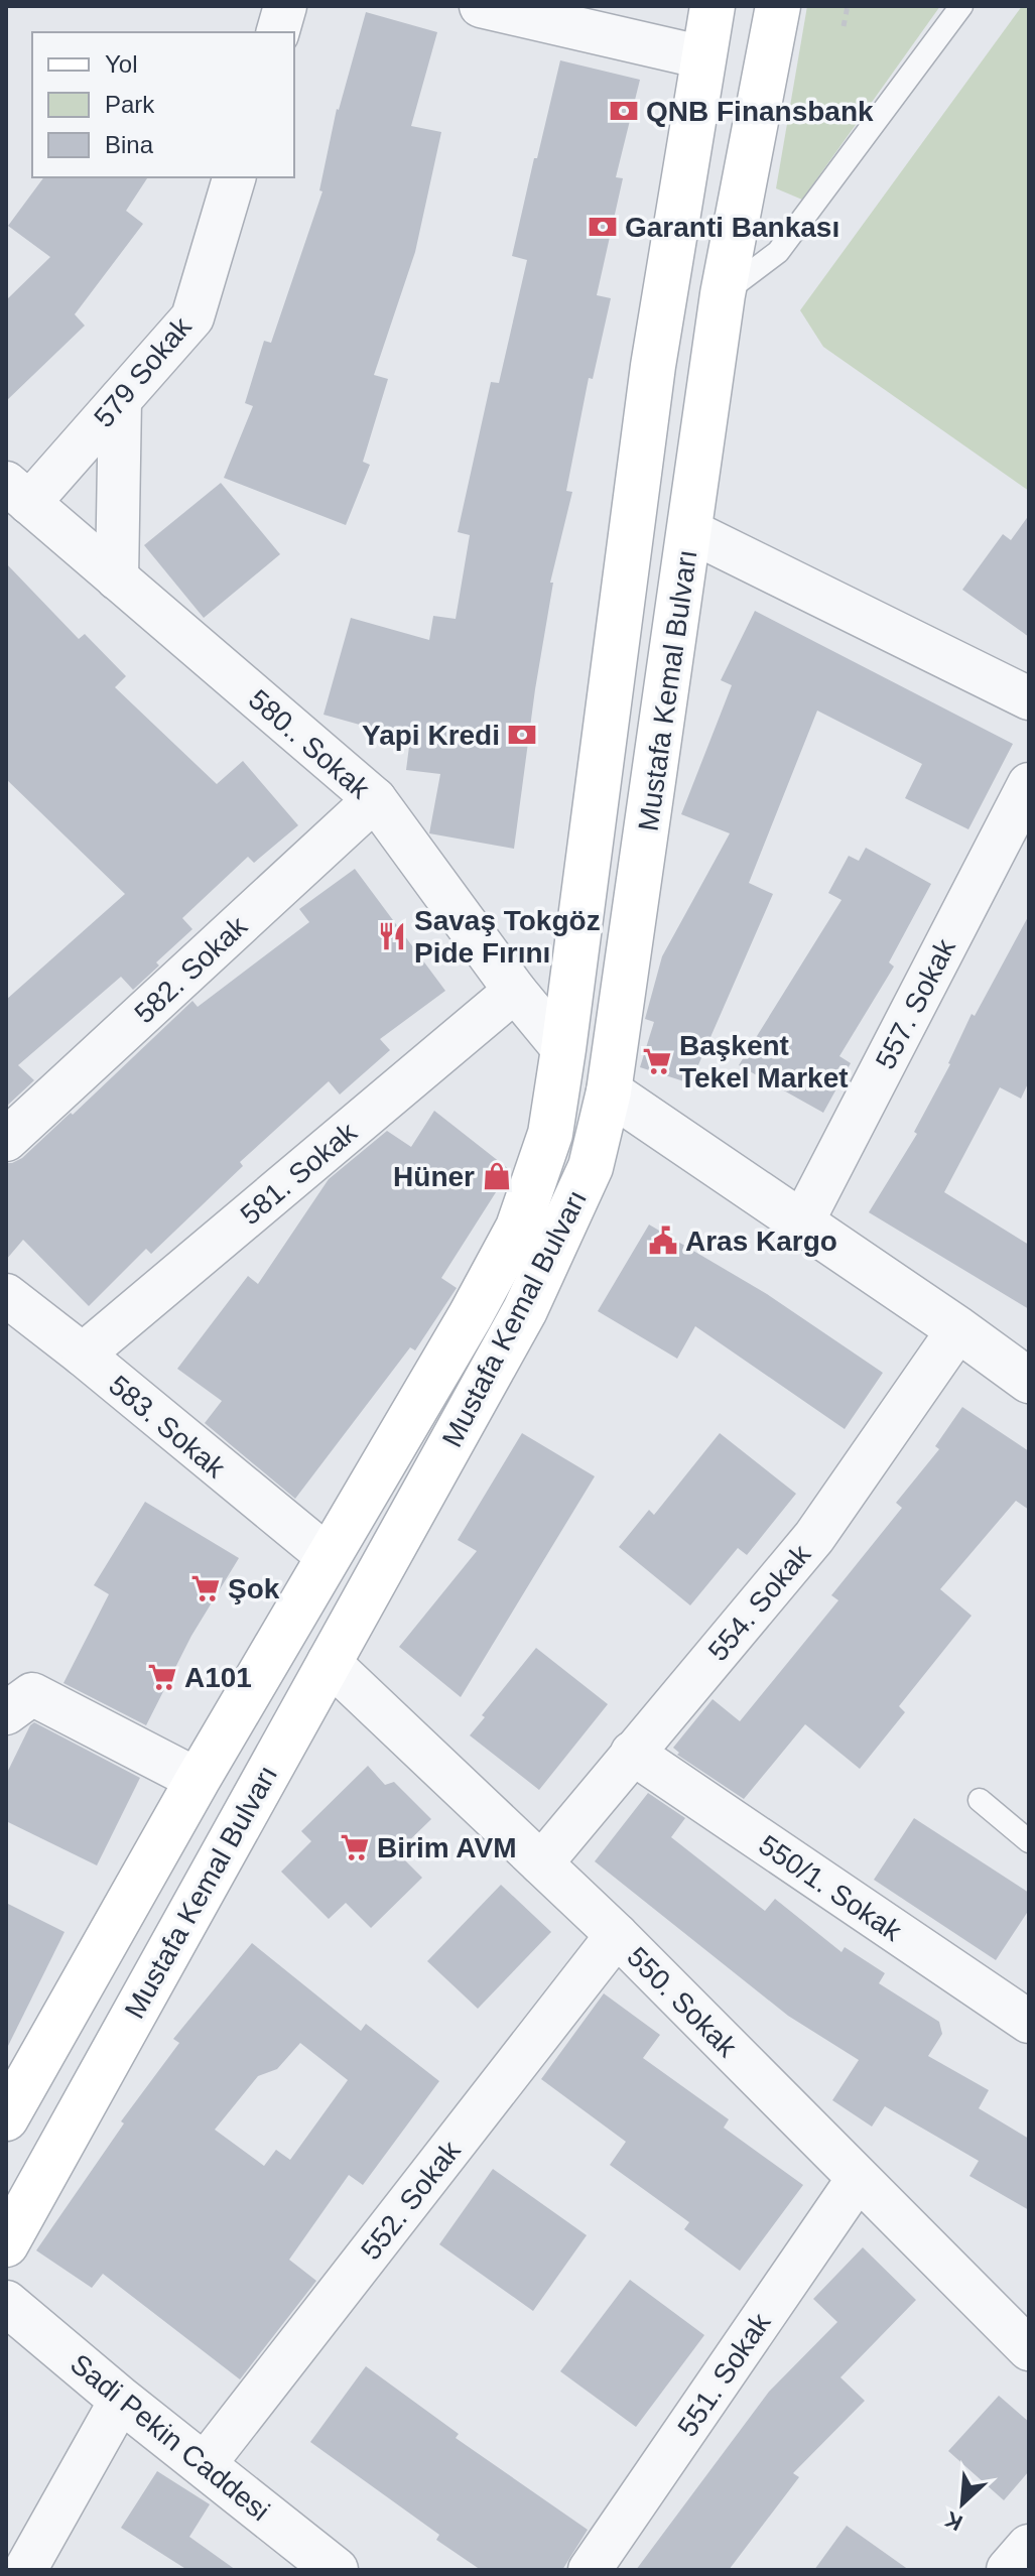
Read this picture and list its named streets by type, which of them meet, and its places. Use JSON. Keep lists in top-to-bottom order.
{
  "streets": {
    "main road": ["Mustafa Kemal Bulvarı"],
    "street": [
      "579 Sokak",
      "580.. Sokak",
      "582. Sokak",
      "557. Sokak",
      "581. Sokak",
      "583. Sokak",
      "554. Sokak",
      "550/1. Sokak",
      "550. Sokak",
      "552. Sokak",
      "551. Sokak",
      "Sadi Pekin Caddesi"
    ]
  },
  "crossings": [
    ["579 Sokak", "580.. Sokak"],
    ["Mustafa Kemal Bulvarı", "580.. Sokak"],
    ["Mustafa Kemal Bulvarı", "583. Sokak"],
    ["Mustafa Kemal Bulvarı", "550. Sokak"],
    ["580.. Sokak", "582. Sokak"],
    ["580.. Sokak", "581. Sokak"],
    ["581. Sokak", "583. Sokak"],
    ["554. Sokak", "550/1. Sokak"],
    ["554. Sokak", "550. Sokak"],
    ["550. Sokak", "552. Sokak"],
    ["550. Sokak", "551. Sokak"],
    ["552. Sokak", "Sadi Pekin Caddesi"]
  ],
  "places": {
    "bank": ["QNB Finansbank", "Garanti Bankası", "Yapi Kredi"],
    "restaurant": ["Savaş Tokgöz Pide Fırını"],
    "supermarket": [
      "Başkent Tekel Market",
      "Şok",
      "A101",
      "Birim AVM"
    ],
    "shop": ["Hüner"],
    "public building": ["Aras Kargo"]
  },
  "legend": ["Yol", "Park", "Bina"],
  "north": "bottom left"
}
